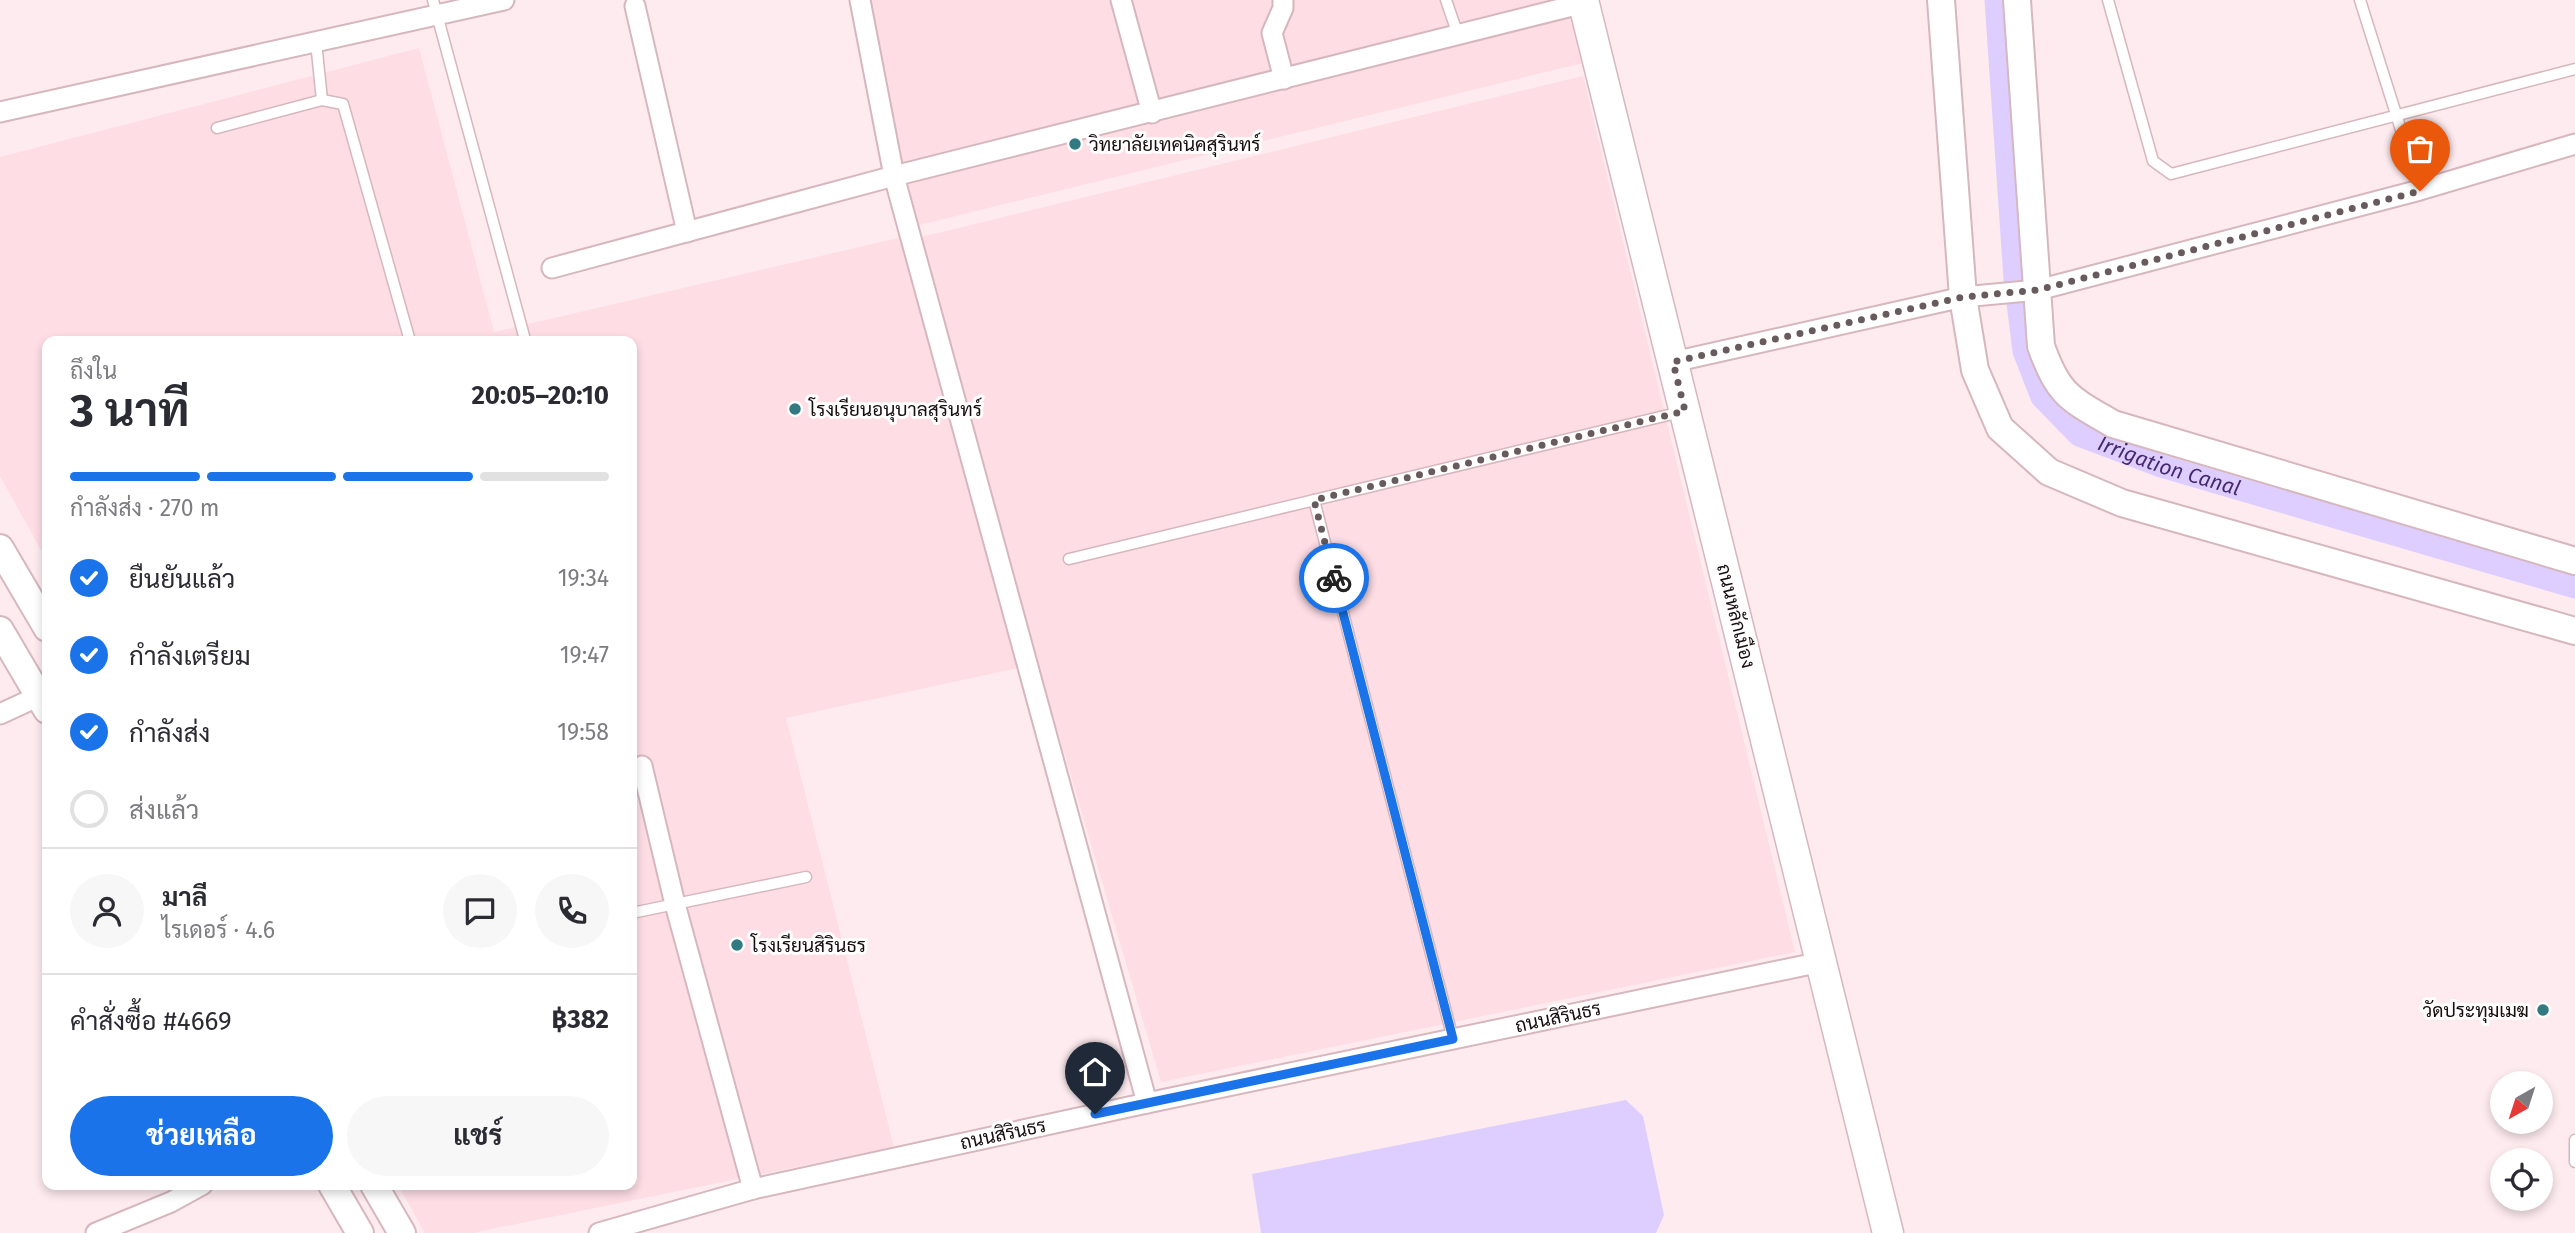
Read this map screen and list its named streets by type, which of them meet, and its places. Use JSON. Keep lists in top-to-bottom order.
{
  "streets": {
    "main road": ["ถนนหลักเมือง"],
    "street": ["ถนนสิรินธร"]
  },
  "crossings": [
    ["ถนนหลักเมือง", "ถนนสิรินธร"]
  ],
  "water": ["Irrigation Canal"],
  "places": [
    "วิทยาลัยเทคนิคสุรินทร์",
    "โรงเรียนอนุบาลสุรินทร์",
    "โรงเรียนสิรินธร",
    "วัดประทุมเมฆ"
  ],
  "north": "bottom left",
  "page": {
    "heading": ["3 นาที", "ถึงใน", "20:05–20:10"],
    "panel": [
      "มาลี",
      "ไรเดอร์ · 4.6",
      "คำสั่งซื้อ #4669",
      "฿382"
    ],
    "bar": "กำลังส่ง · 270 m",
    "list": [
      ["ยืนยันแล้ว", "19:34"],
      ["กำลังเตรียม", "19:47"],
      ["กำลังส่ง", "19:58"],
      "ส่งแล้ว"
    ],
    "buttons": ["ช่วยเหลือ", "แชร์"]
  }
}
